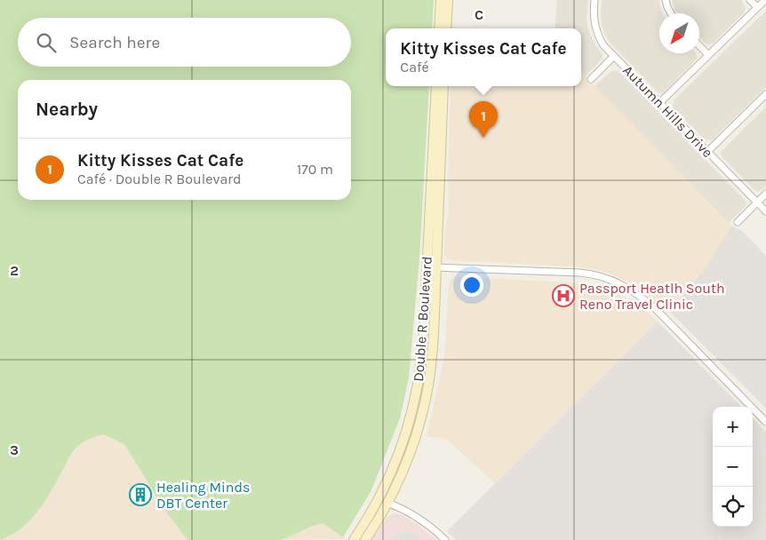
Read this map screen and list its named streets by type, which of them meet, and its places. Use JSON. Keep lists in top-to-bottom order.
{
  "streets": {
    "main road": ["Double R Boulevard"],
    "street": ["Autumn Hills Drive"]
  },
  "places": {
    "hospital": ["Passport Heatlh South Reno Travel Clinic"],
    "building": ["Healing Minds DBT Center"]
  },
  "north": "bottom left",
  "page": {
    "search": "Search here",
    "popup": ["Kitty Kisses Cat Cafe", "Café"],
    "heading": "Nearby",
    "pins": "1",
    "list": [
      {
        "mark": "1",
        "name": "Kitty Kisses Cat Cafe",
        "note": "Café · Double R Boulevard",
        "value": "170 m"
      }
    ],
    "map_buttons": ["+", "−"]
  },
  "grid": {
    "columns": ["C"],
    "rows": ["2", "3"]
  }
}
